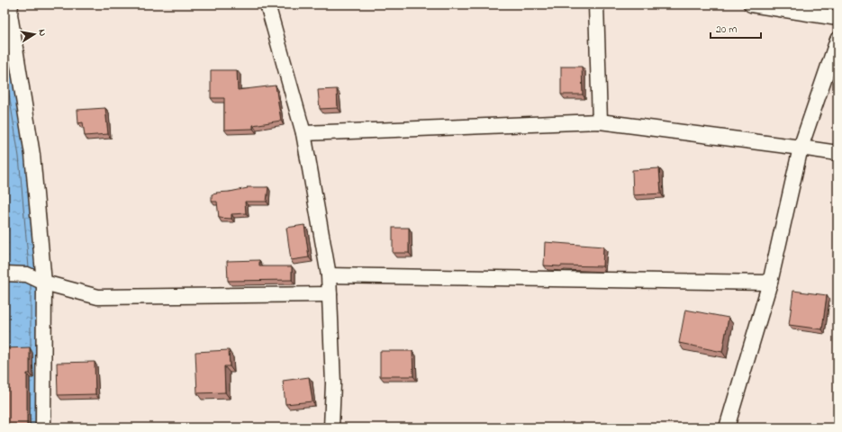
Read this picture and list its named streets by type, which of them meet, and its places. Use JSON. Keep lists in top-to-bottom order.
{
  "scale_bar": "20 m",
  "north": "right"
}
